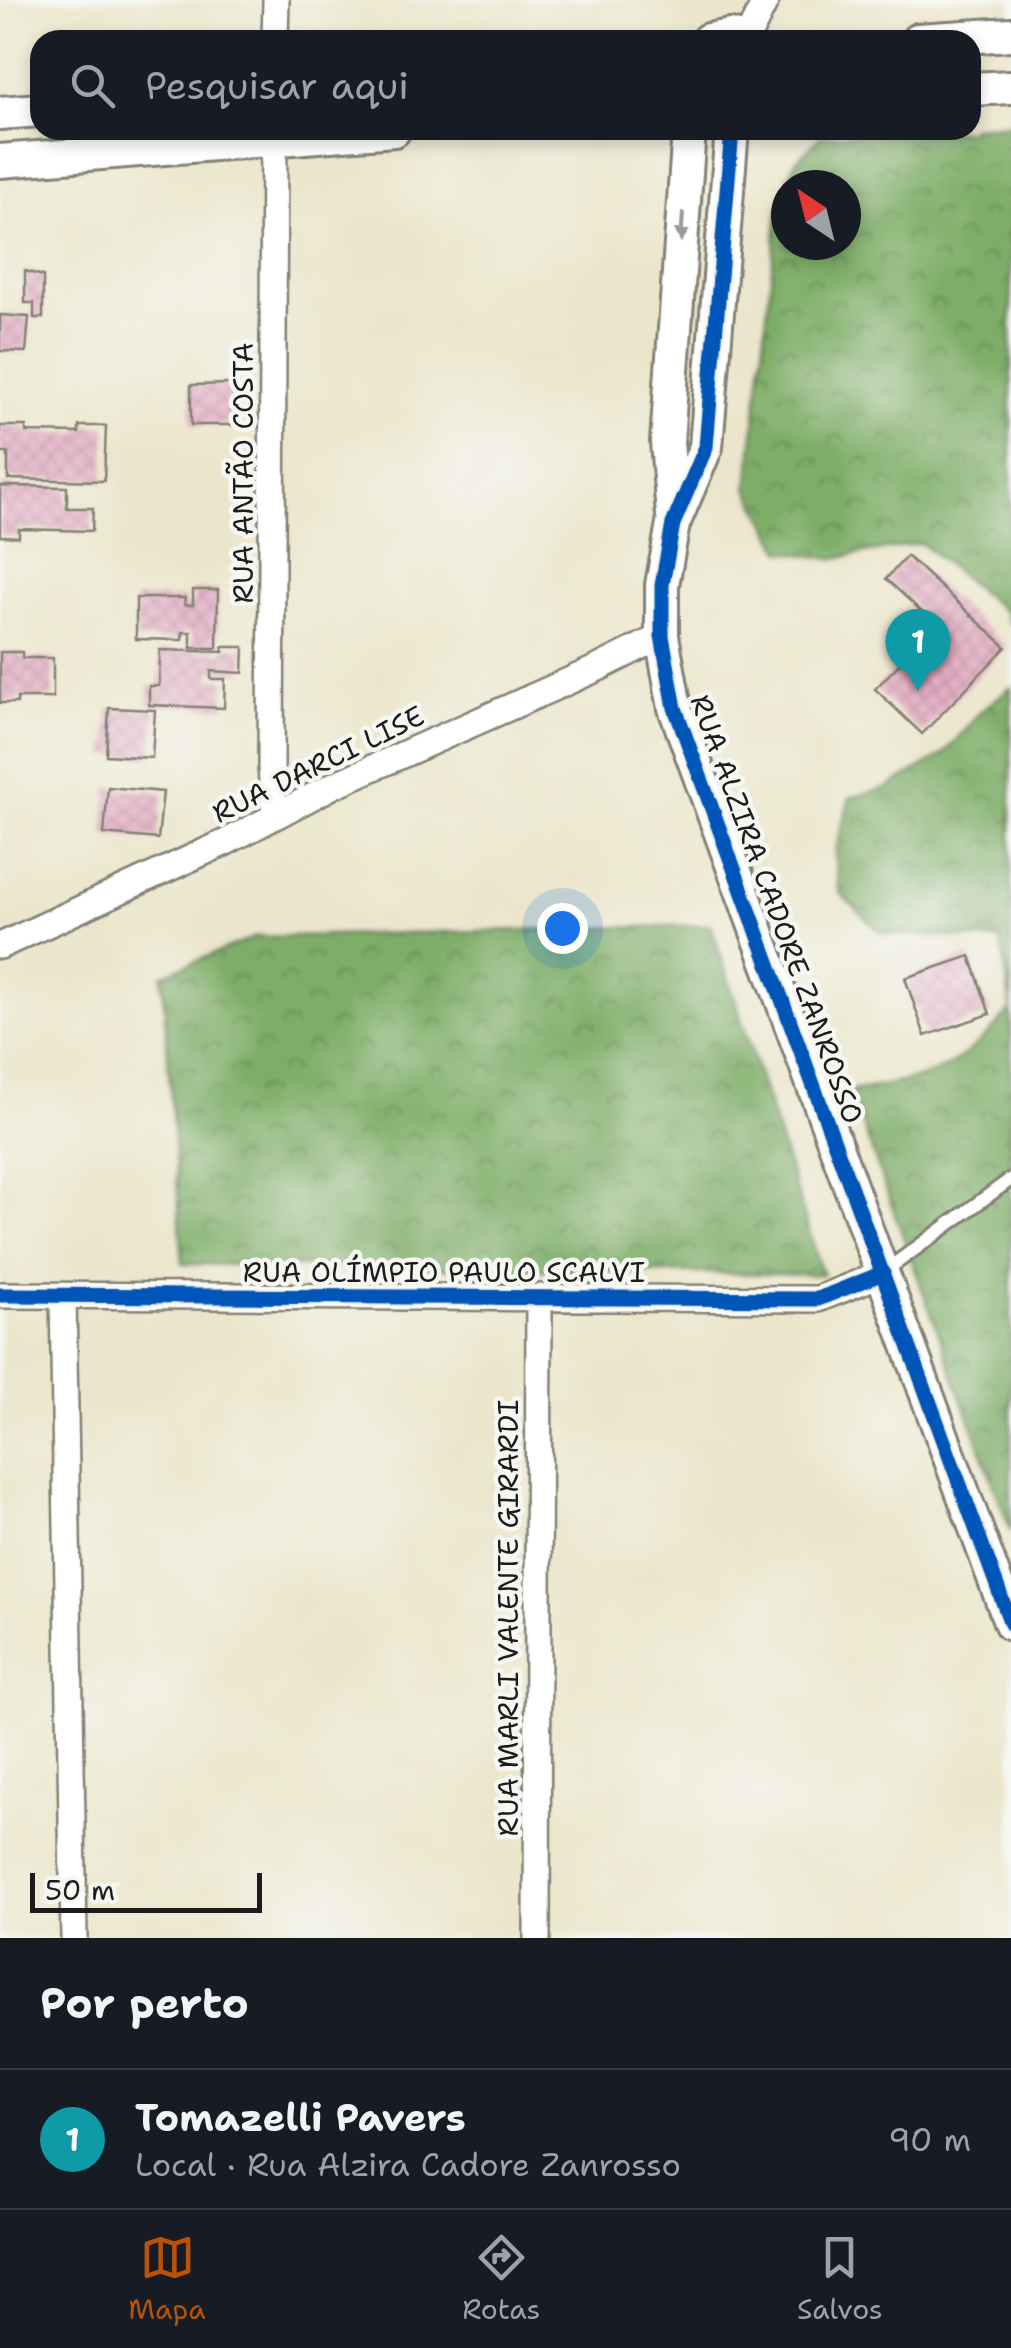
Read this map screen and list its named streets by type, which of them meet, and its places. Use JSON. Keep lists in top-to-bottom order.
{
  "streets": {
    "street": [
      "RUA ANTÃO COSTA",
      "RUA DARCI LISE",
      "RUA ALZIRA CADORE ZANROSSO",
      "RUA OLÍMPIO PAULO SCALVI",
      "RUA MARLI VALENTE GIRARDI"
    ]
  },
  "crossings": [
    ["RUA ANTÃO COSTA", "RUA DARCI LISE"],
    ["RUA DARCI LISE", "RUA ALZIRA CADORE ZANROSSO"],
    ["RUA ALZIRA CADORE ZANROSSO", "RUA OLÍMPIO PAULO SCALVI"],
    ["RUA OLÍMPIO PAULO SCALVI", "RUA MARLI VALENTE GIRARDI"]
  ],
  "scale_bar": "50 m",
  "north": "top left",
  "page": {
    "search": "Pesquisar aqui",
    "pins": "1",
    "scale": "50 m",
    "heading": "Por perto",
    "list": [
      {
        "mark": "1",
        "name": "Tomazelli Pavers",
        "note": "Local · Rua Alzira Cadore Zanrosso",
        "value": "90 m"
      }
    ],
    "nav": ["Mapa", "Rotas", "Salvos"]
  }
}
